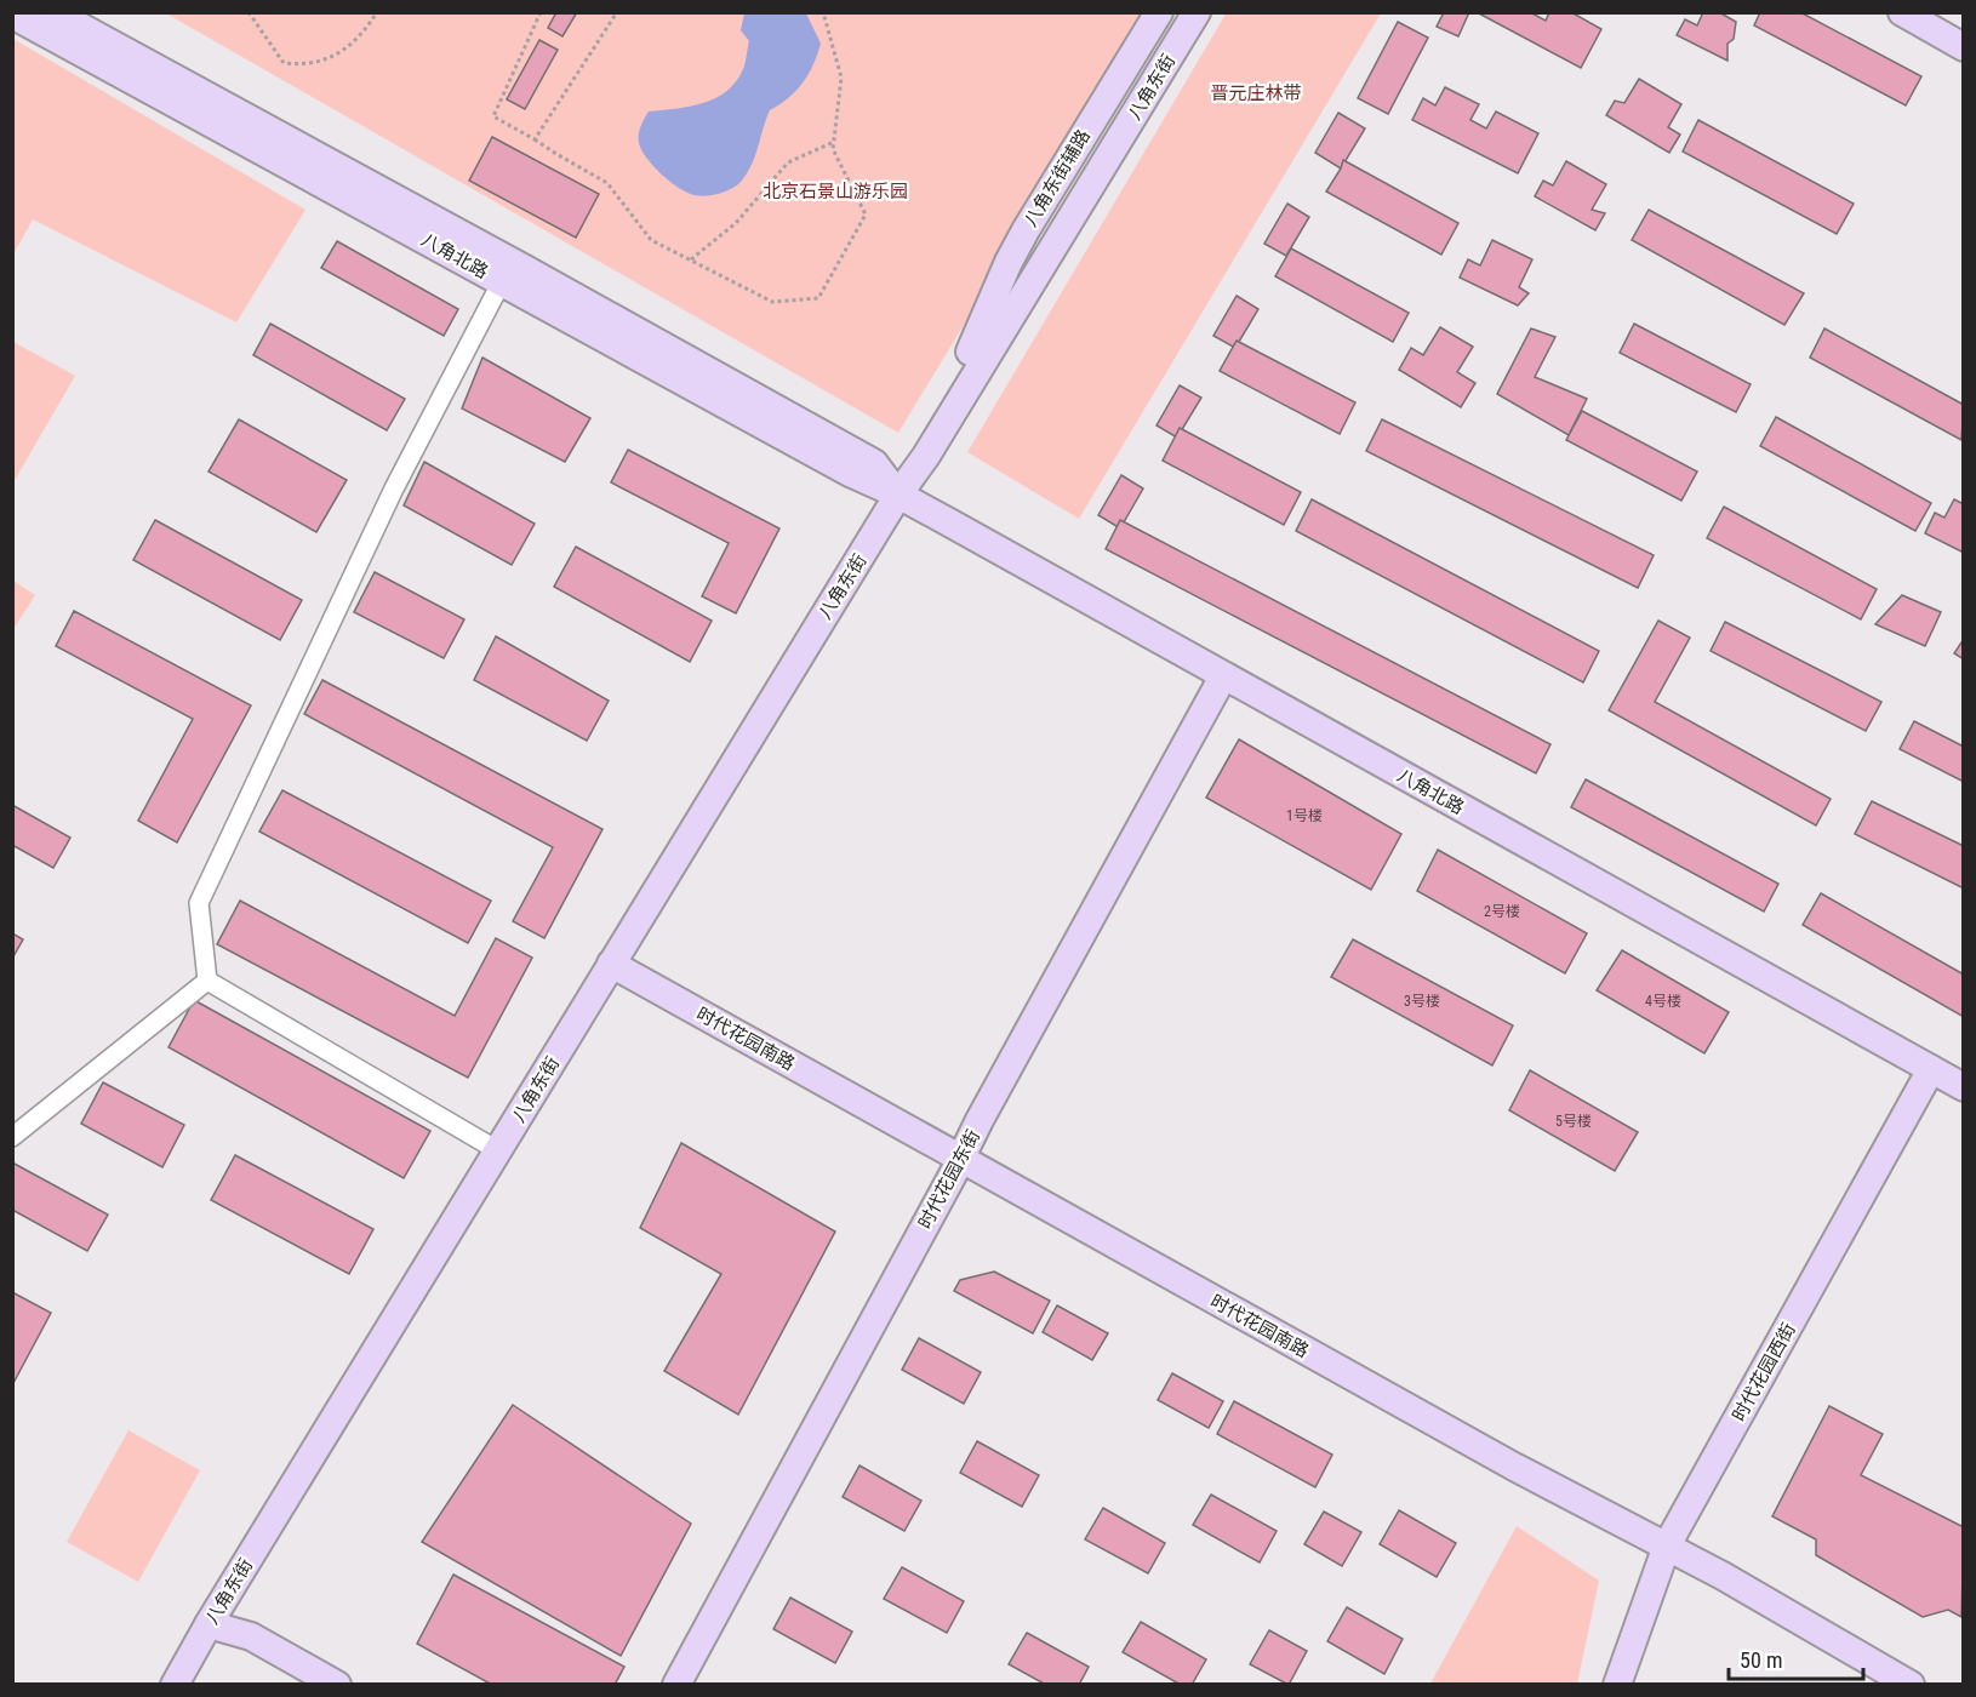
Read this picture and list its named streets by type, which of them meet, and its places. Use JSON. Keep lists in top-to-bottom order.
{
  "streets": {
    "street": [
      "八角东街",
      "八角东街辅路",
      "八角北路",
      "时代花园南路",
      "时代花园东街",
      "时代花园西街"
    ]
  },
  "crossings": [
    ["八角东街", "八角东街辅路"],
    ["八角东街", "八角北路"],
    ["八角东街", "时代花园南路"],
    ["八角北路", "时代花园东街"],
    ["八角北路", "时代花园西街"],
    ["时代花园南路", "时代花园东街"],
    ["时代花园南路", "时代花园西街"]
  ],
  "parks": ["晋元庄林带", "北京石景山游乐园"],
  "house_numbers": [
    "1号楼",
    "2号楼",
    "3号楼",
    "4号楼",
    "5号楼"
  ],
  "scale_bar": "50 m"
}
